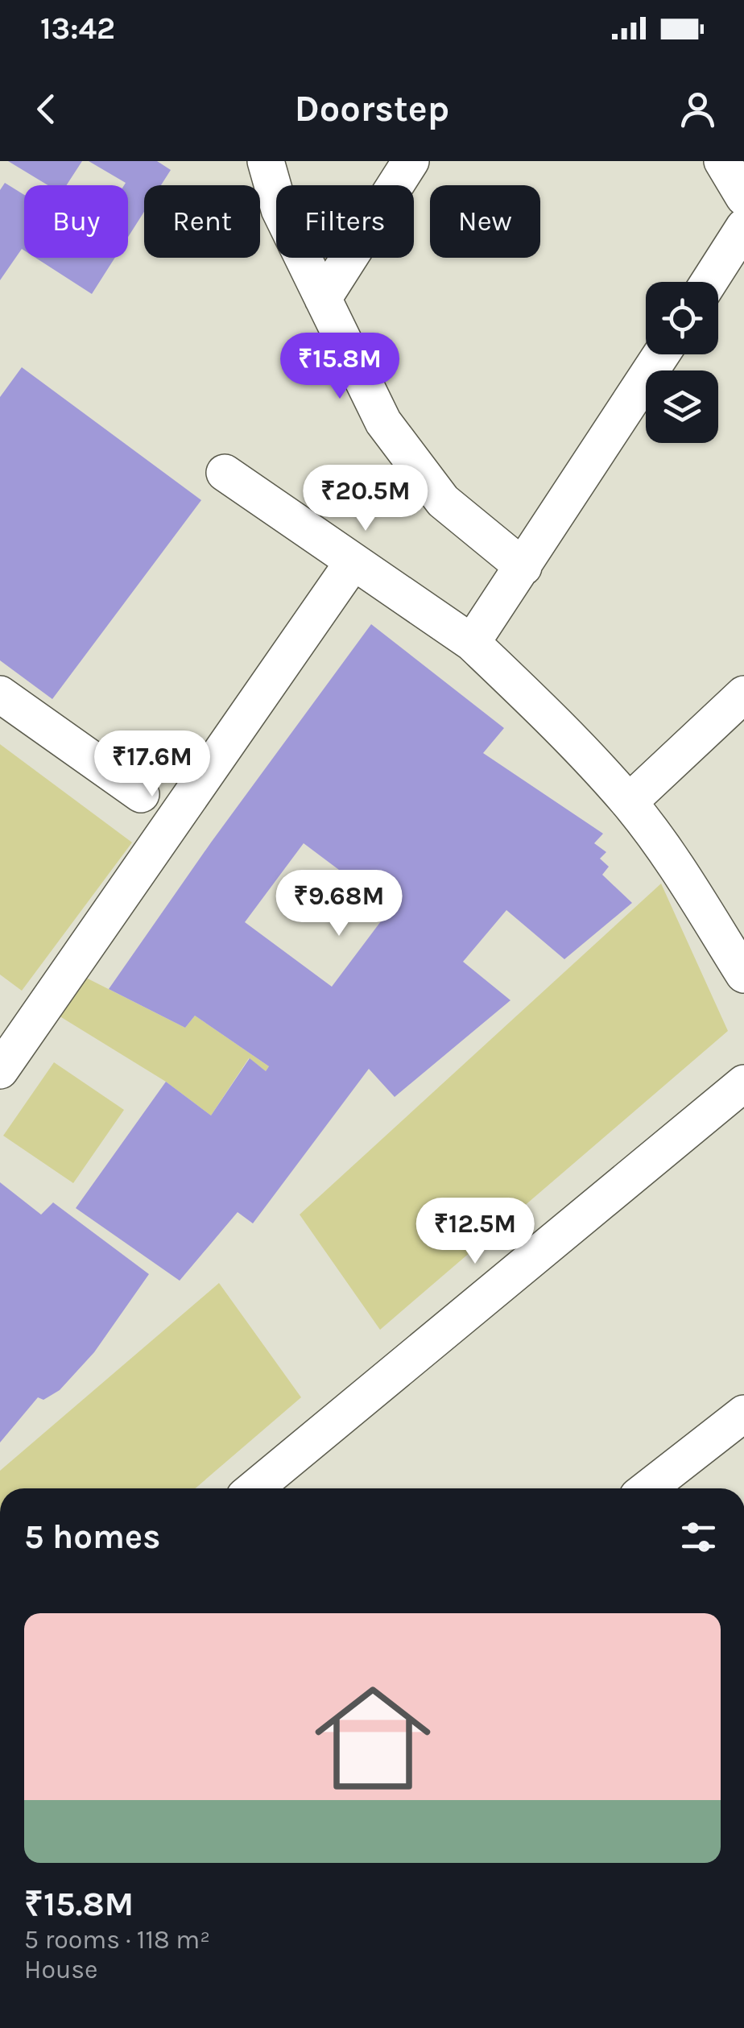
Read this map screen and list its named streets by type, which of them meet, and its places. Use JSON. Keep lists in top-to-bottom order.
{
  "page": {
    "status": "13:42",
    "header": "Doorstep",
    "chip": [
      "Buy",
      "Rent",
      "Filters",
      "New"
    ],
    "price": [
      "₹15.8M",
      "₹20.5M",
      "₹17.6M",
      "₹9.68M",
      "₹12.5M"
    ],
    "heading": "5 homes",
    "list": [
      {
        "name": "₹15.8M",
        "note": "5 rooms · 118 m² · House"
      }
    ]
  }
}
